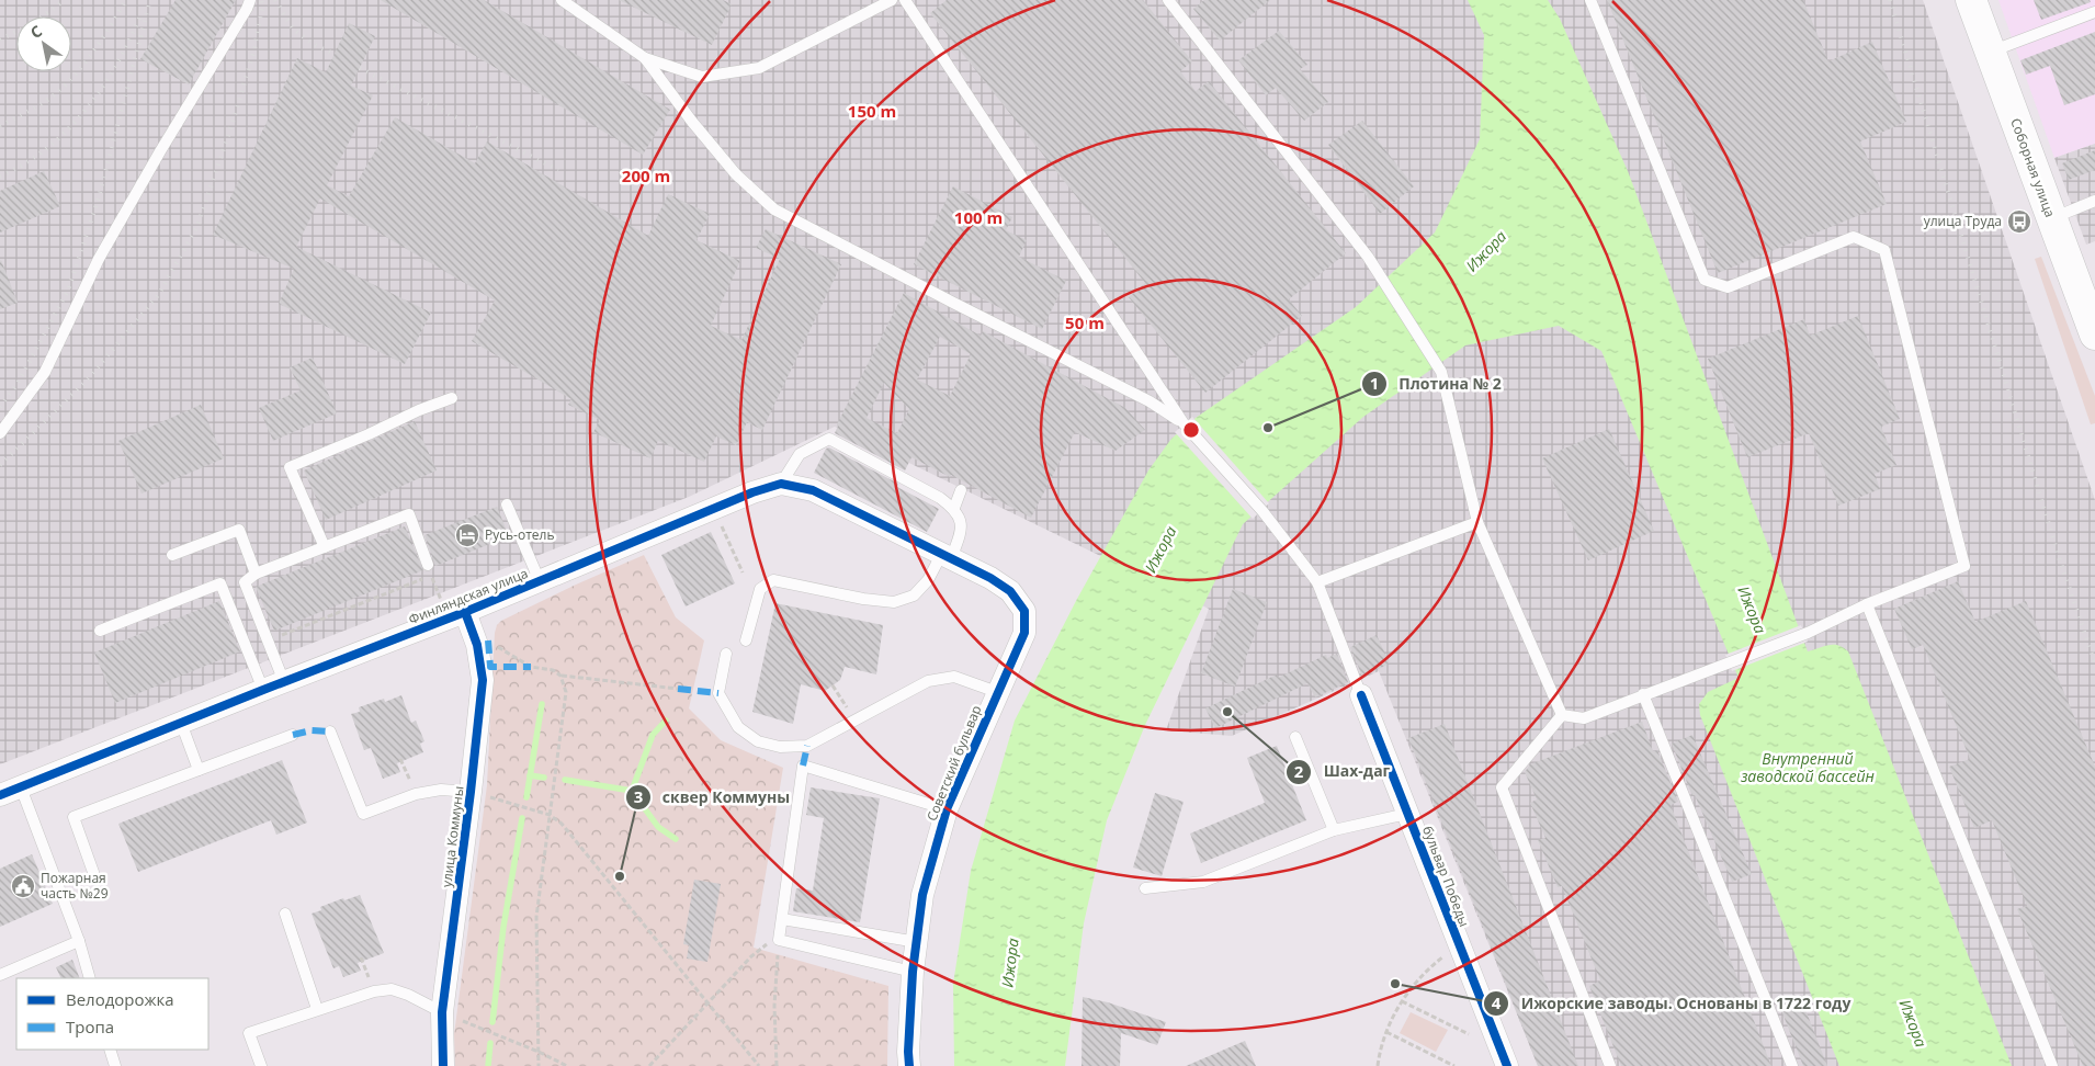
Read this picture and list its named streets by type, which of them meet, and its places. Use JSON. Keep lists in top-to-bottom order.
{
  "streets": {
    "main road": ["Соборная улица"],
    "street": [
      "Финляндская улица",
      "Советский бульвар",
      "улица Коммуны",
      "бульвар Победы"
    ]
  },
  "crossings": [
    ["Финляндская улица", "Советский бульвар"],
    ["Финляндская улица", "улица Коммуны"]
  ],
  "water": ["Ижора", "Внутренний заводской бассейн"],
  "places": {
    "bus stop": ["улица Труда"],
    "other": [
      "Плотина № 2",
      "Шах-даг",
      "сквер Коммуны",
      "Ижорские заводы. Основаны в 1722 году"
    ],
    "hotel": ["Русь-отель"],
    "public building": ["Пожарная часть №29"]
  },
  "legend": ["Велодорожка", "Тропа"],
  "north": "top left",
  "rings": [
    "150 m",
    "200 m",
    "100 m",
    "50 m"
  ]
}
